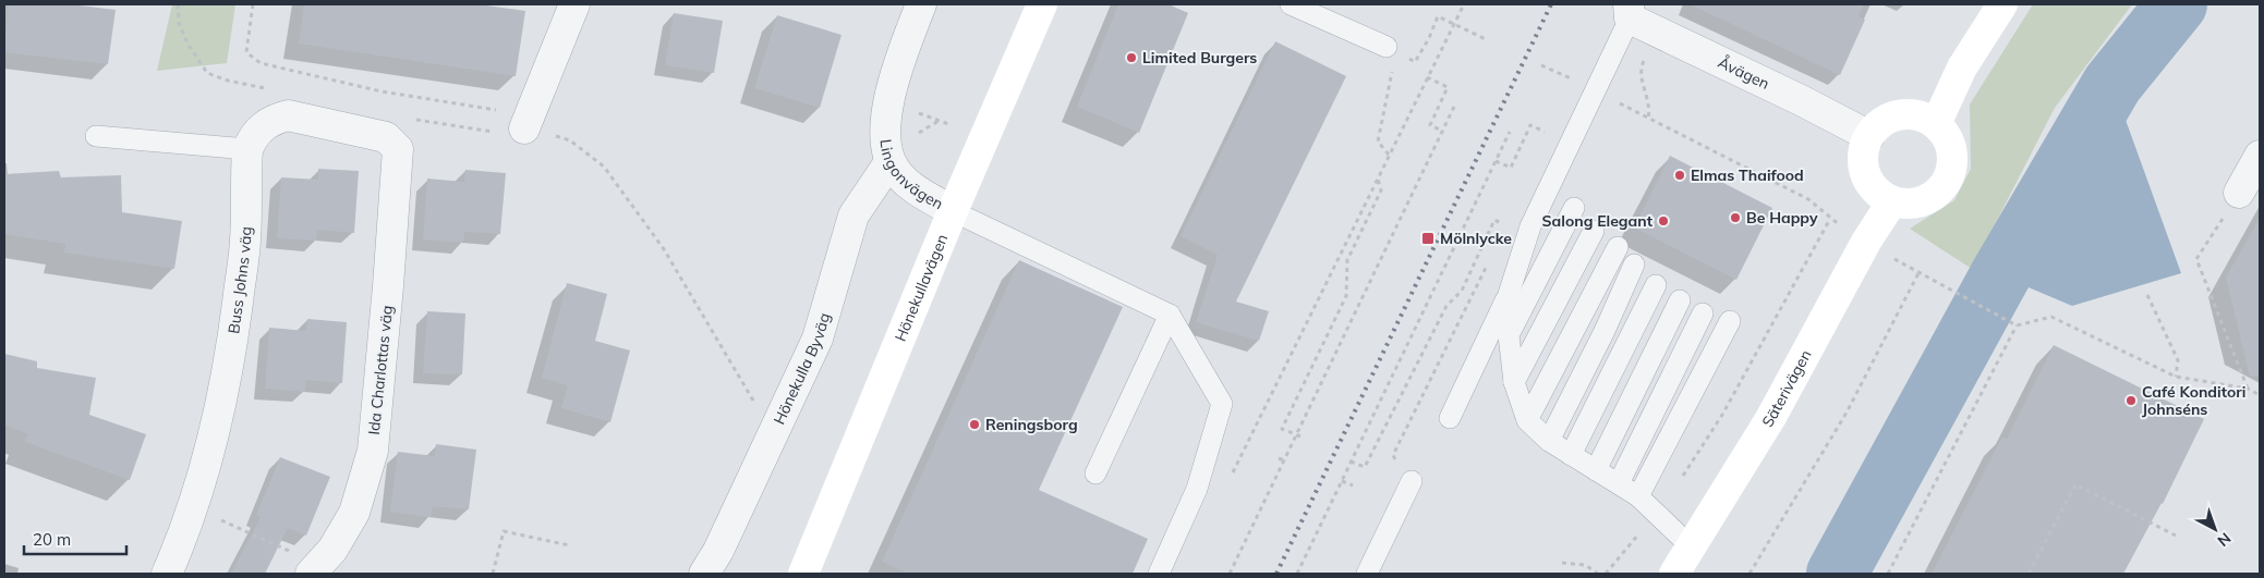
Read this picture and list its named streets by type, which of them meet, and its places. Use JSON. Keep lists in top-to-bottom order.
{
  "streets": {
    "street": [
      "Åvägen",
      "Lingonvägen",
      "Buss Johns väg",
      "Hönekullavägen",
      "Hönekulla Byväg",
      "Ida Charlottas väg",
      "Säterivägen"
    ]
  },
  "crossings": [
    ["Åvägen", "Säterivägen"],
    ["Lingonvägen", "Hönekullavägen"],
    ["Lingonvägen", "Hönekulla Byväg"],
    ["Buss Johns väg", "Ida Charlottas väg"]
  ],
  "places": {
    "other": [
      "Limited Burgers",
      "Elmas Thaifood",
      "Be Happy",
      "Salong Elegant",
      "Café Konditori Johnséns",
      "Reningsborg"
    ],
    "transit": ["Mölnlycke"]
  },
  "scale_bar": "20 m",
  "north": "bottom right"
}
